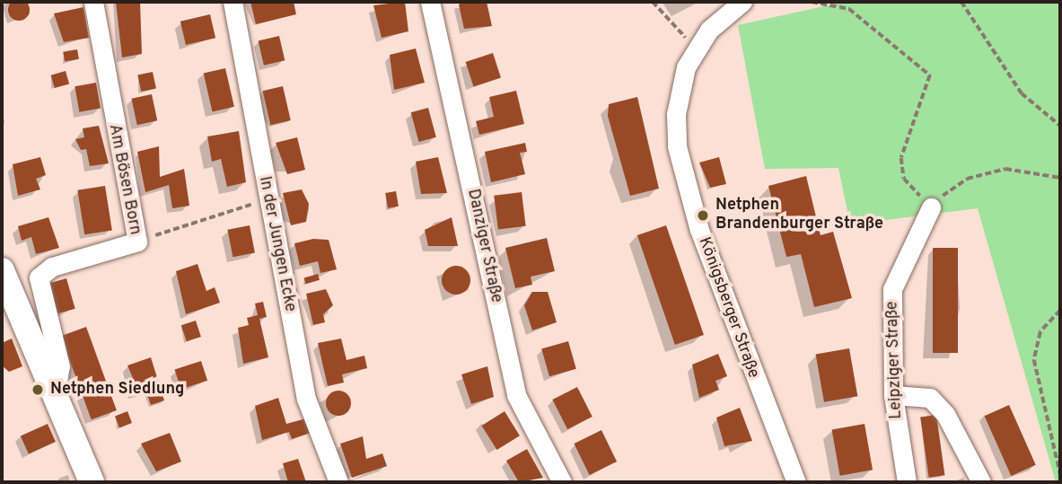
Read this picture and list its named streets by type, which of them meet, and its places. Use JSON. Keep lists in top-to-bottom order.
{
  "streets": {
    "street": [
      "Am Bösen Born",
      "In der Jungen Ecke",
      "Danziger Straße",
      "Königsberger Straße",
      "Leipziger Straße"
    ]
  },
  "places": ["Netphen Brandenburger Straße", "Netphen Siedlung"]
}
